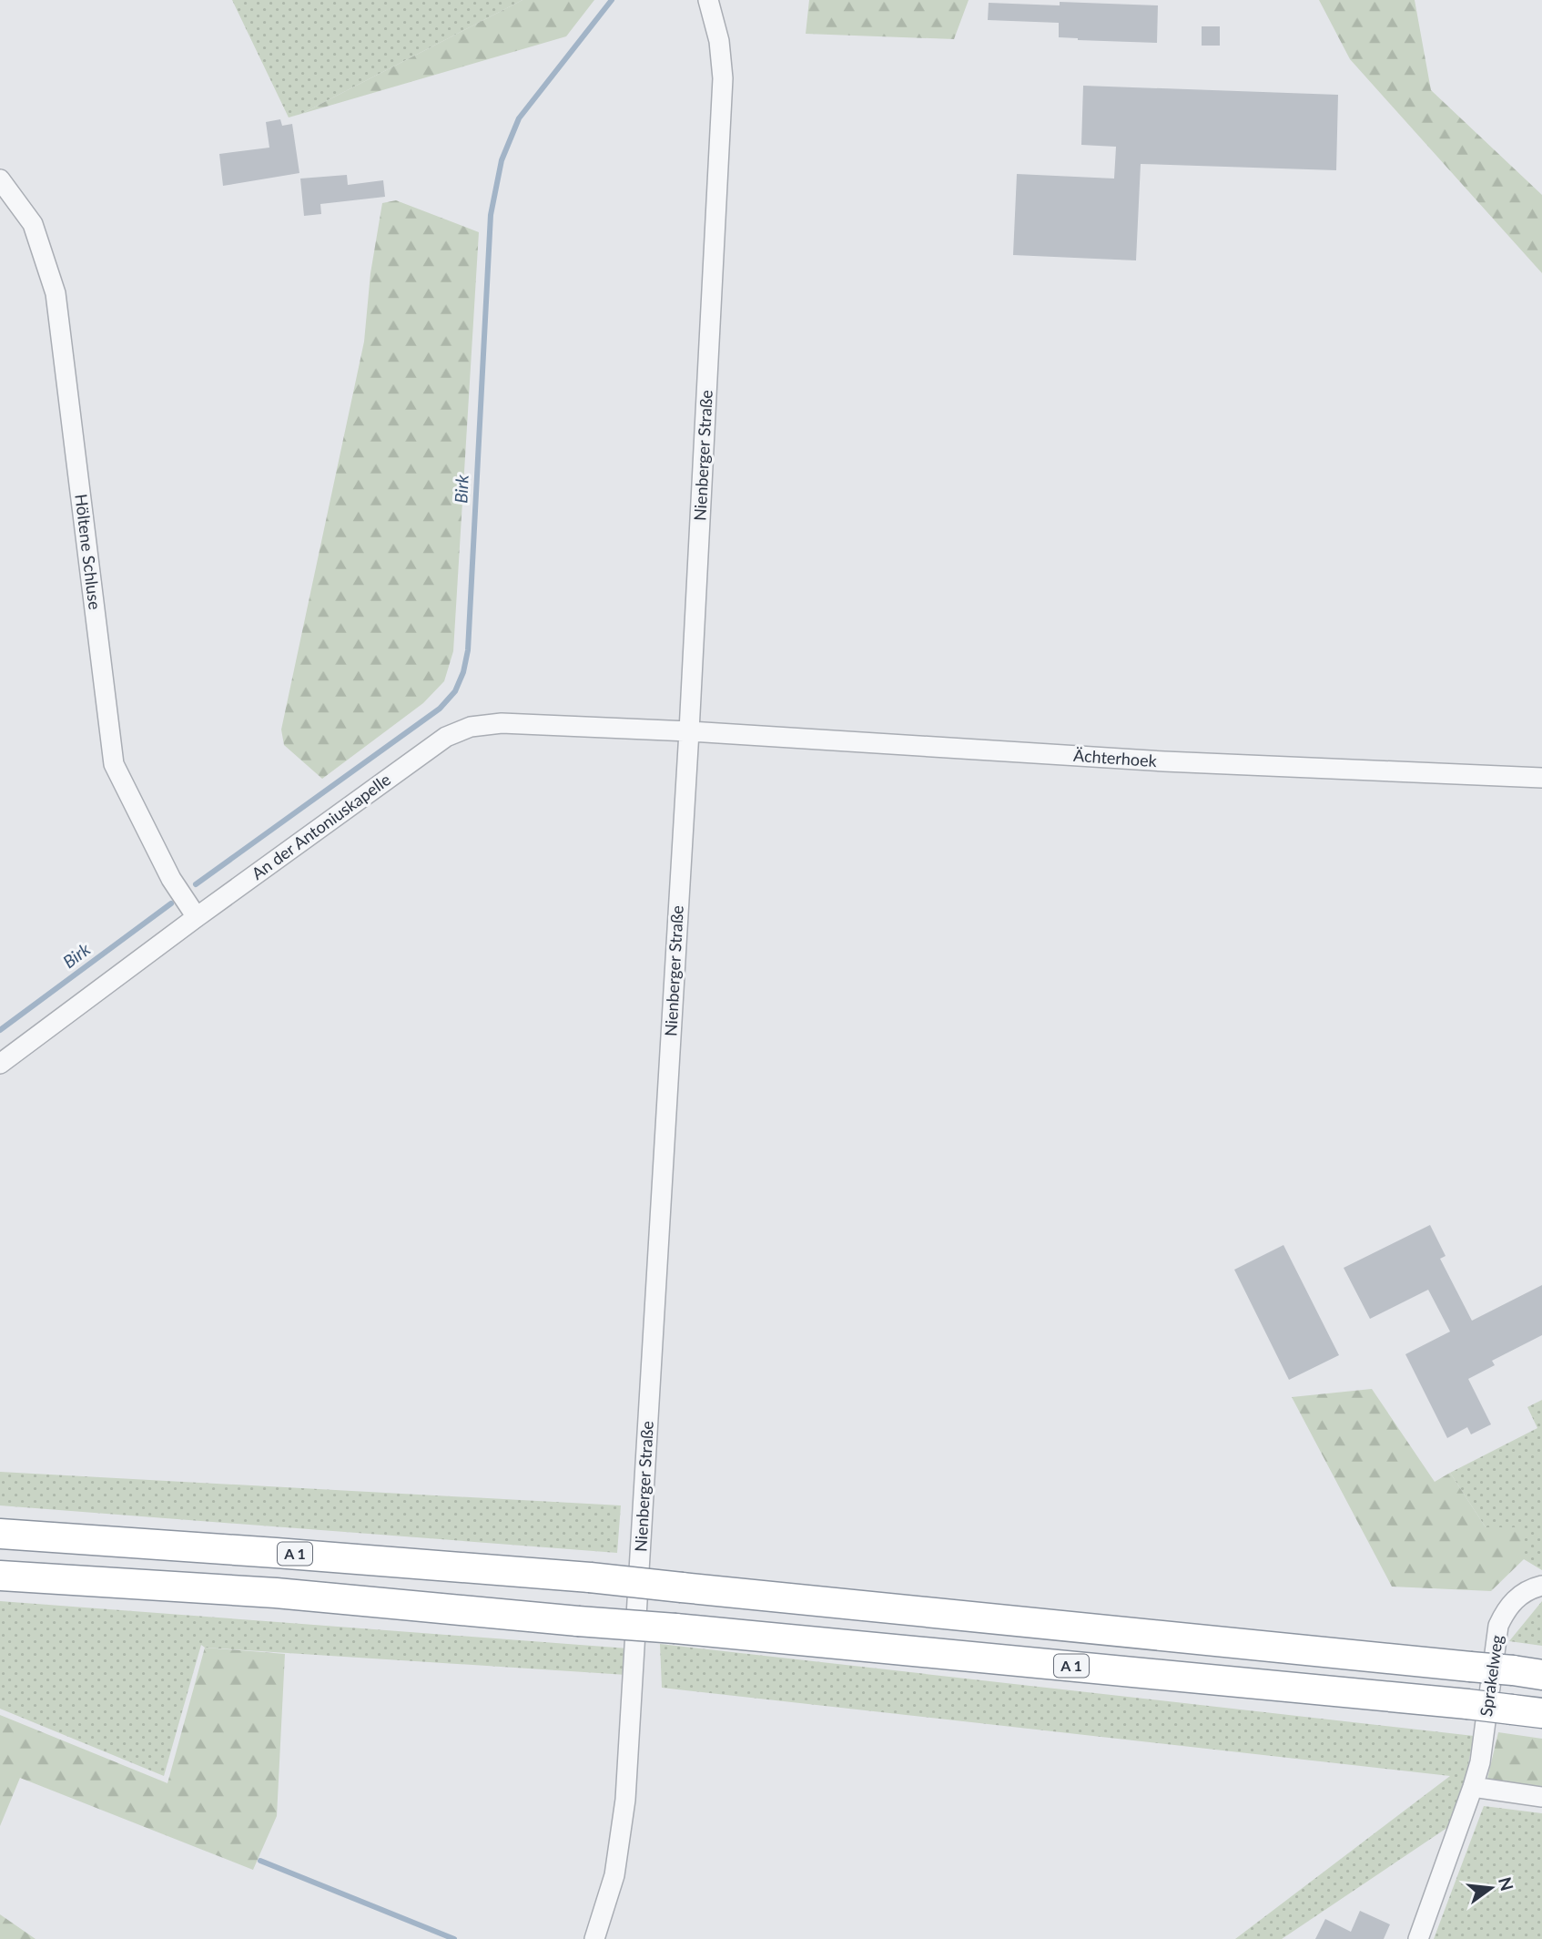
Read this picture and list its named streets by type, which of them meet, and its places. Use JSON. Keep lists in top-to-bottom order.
{
  "streets": {
    "highway": ["A 1"],
    "street": [
      "Nienberger Straße",
      "Höltene Schluse",
      "Ächterhoek",
      "An der Antoniuskapelle",
      "Sprakelweg"
    ]
  },
  "crossings": [
    ["Nienberger Straße", "Ächterhoek"],
    ["Nienberger Straße", "An der Antoniuskapelle"],
    ["Höltene Schluse", "An der Antoniuskapelle"],
    ["Ächterhoek", "An der Antoniuskapelle"]
  ],
  "water": ["Birk"],
  "north": "right"
}
